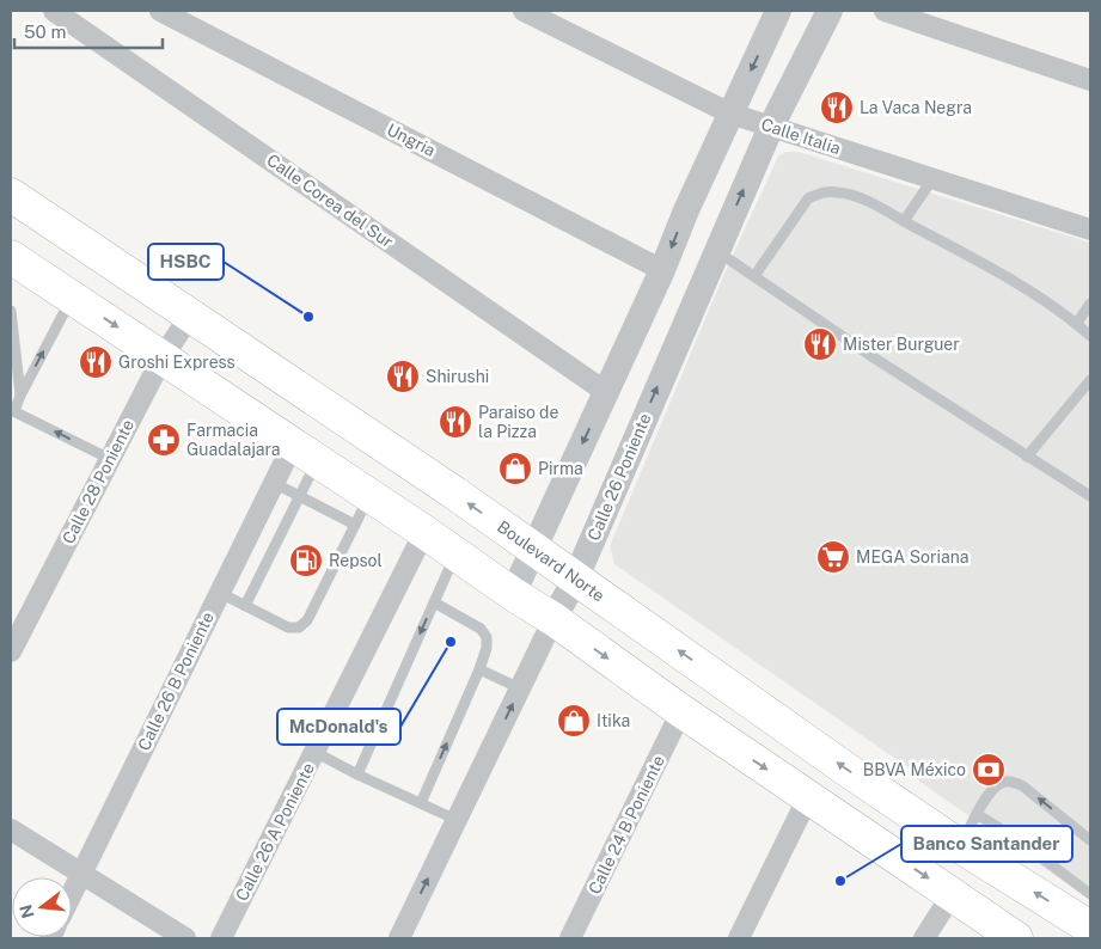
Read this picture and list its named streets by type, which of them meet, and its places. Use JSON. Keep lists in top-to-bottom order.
{
  "streets": {
    "main road": ["Boulevard Norte"],
    "street": [
      "Calle Italia",
      "Ungria",
      "Calle Corea del Sur",
      "Calle 26 Poniente",
      "Calle 28 Poniente",
      "Calle 26 B Poniente",
      "Calle 24 B Poniente",
      "Calle 26 A Poniente"
    ]
  },
  "crossings": [
    ["Calle Italia", "Calle 26 Poniente"],
    ["Calle 26 Poniente", "Boulevard Norte"],
    ["Calle 28 Poniente", "Boulevard Norte"]
  ],
  "places": {
    "restaurant": [
      "La Vaca Negra",
      "Mister Burguer",
      "Groshi Express",
      "Shirushi",
      "Paraiso de la Pizza"
    ],
    "other": ["HSBC", "McDonald's", "Banco Santander"],
    "pharmacy": ["Farmacia Guadalajara"],
    "shop": ["Pirma", "Itika"],
    "supermarket": ["MEGA Soriana"],
    "fuel station": ["Repsol"],
    "bank": ["BBVA México"]
  },
  "scale_bar": "50 m",
  "north": "left"
}
